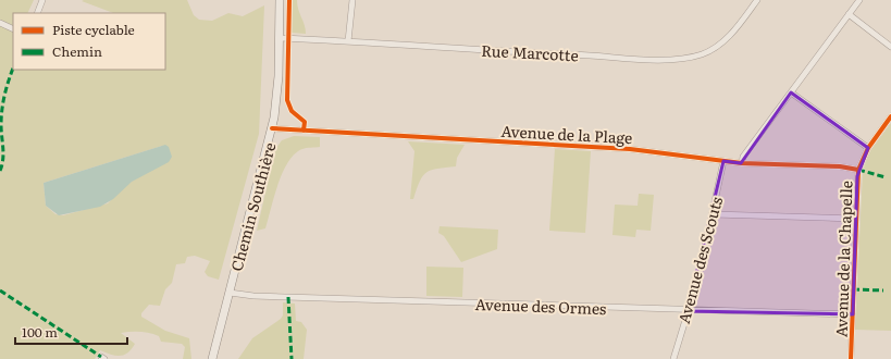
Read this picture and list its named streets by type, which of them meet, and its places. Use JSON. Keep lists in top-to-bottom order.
{
  "streets": {
    "street": [
      "Rue Marcotte",
      "Avenue de la Plage",
      "Chemin Southière",
      "Avenue de la Chapelle",
      "Avenue des Scouts",
      "Avenue des Ormes"
    ]
  },
  "crossings": [
    ["Rue Marcotte", "Chemin Southière"],
    ["Avenue de la Plage", "Chemin Southière"],
    ["Avenue de la Plage", "Avenue de la Chapelle"],
    ["Avenue de la Plage", "Avenue des Scouts"],
    ["Chemin Southière", "Avenue des Ormes"],
    ["Avenue de la Chapelle", "Avenue des Ormes"],
    ["Avenue des Scouts", "Avenue des Ormes"]
  ],
  "legend": ["Piste cyclable", "Chemin"],
  "scale_bar": "100 m"
}
